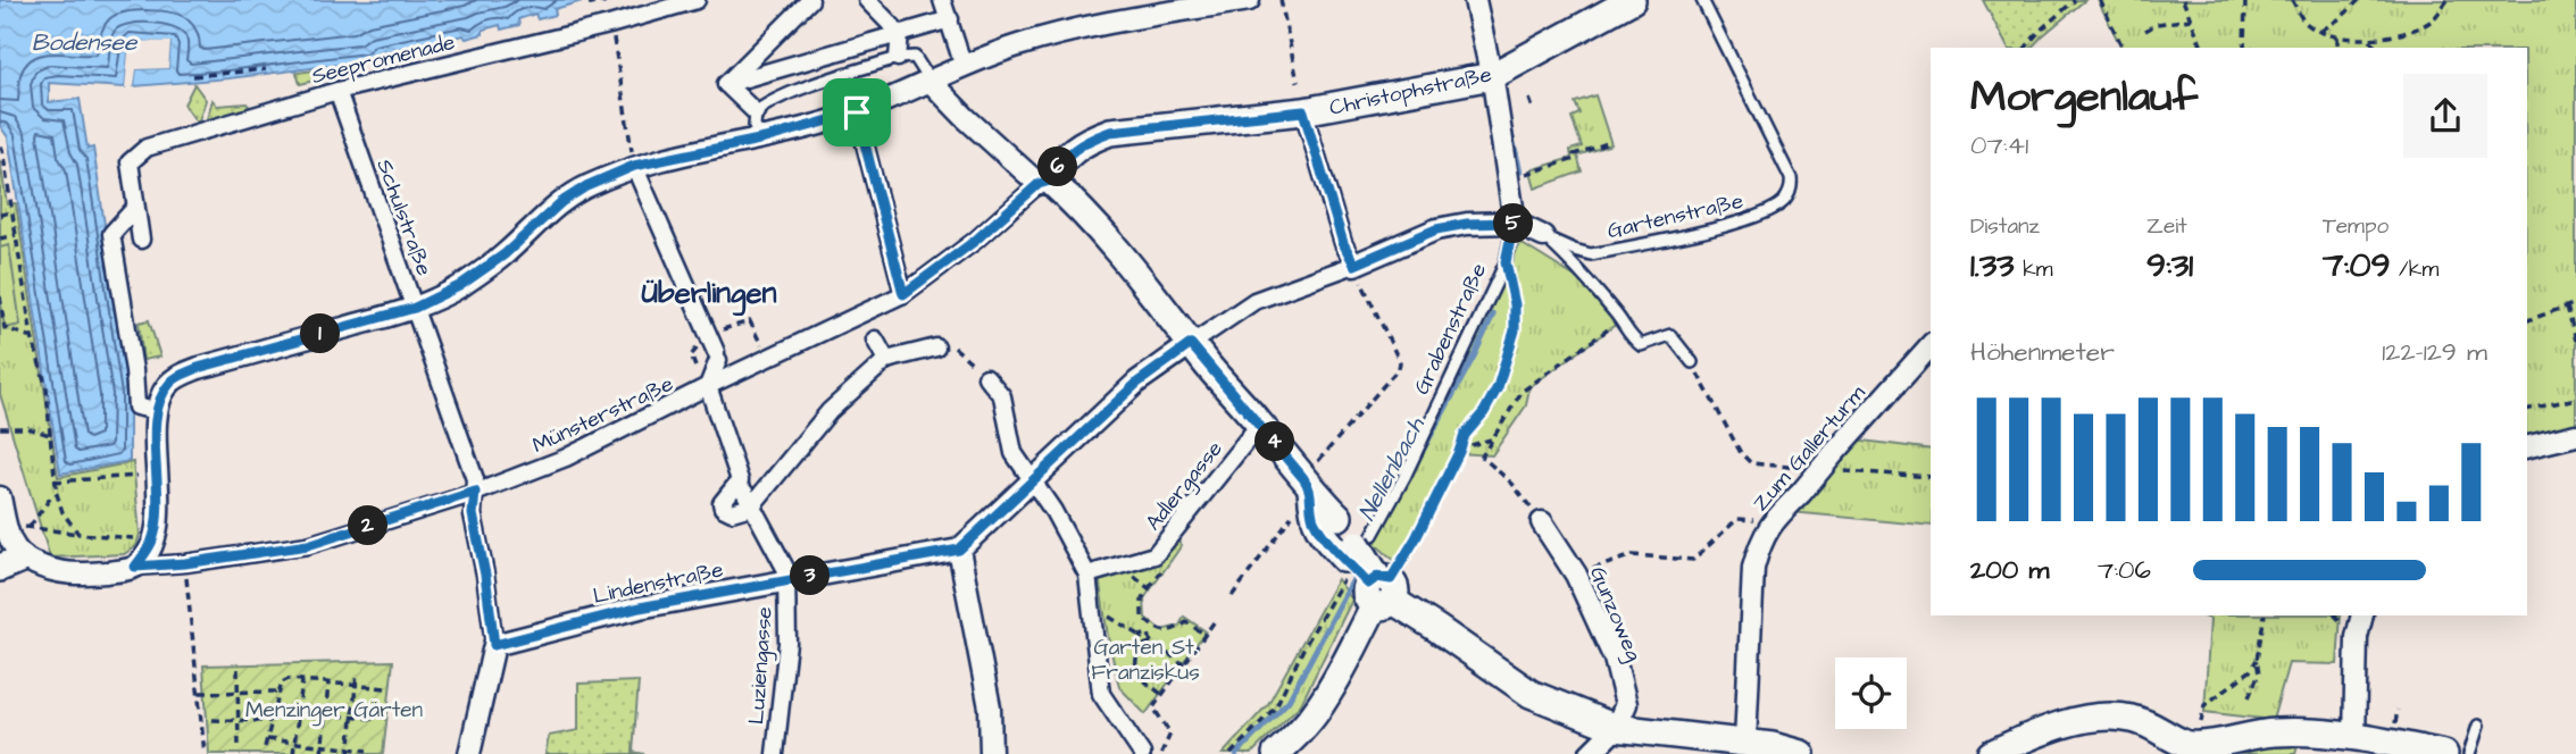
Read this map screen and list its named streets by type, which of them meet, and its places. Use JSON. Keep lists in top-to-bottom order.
{
  "streets": {
    "street": [
      "Seepromenade",
      "Christophstraße",
      "Schulstraße",
      "Grabenstraße",
      "Münsterstraße",
      "Zum Gallerturm",
      "Adlergasse",
      "Lindenstraße",
      "Gunzoweg",
      "Luziengasse"
    ],
    "lane": ["Gartenstraße"]
  },
  "crossings": [
    ["Seepromenade", "Schulstraße"],
    ["Christophstraße", "Grabenstraße"],
    ["Christophstraße", "Münsterstraße"],
    ["Schulstraße", "Münsterstraße"],
    ["Schulstraße", "Lindenstraße"],
    ["Lindenstraße", "Luziengasse"]
  ],
  "districts": ["Überlingen"],
  "water": ["Bodensee", "Nellenbach"],
  "parks": ["Garten St. Franziskus", "Menzinger Gärten"],
  "page": {
    "heading": ["Morgenlauf", "07:41"],
    "pins": [
      "6",
      "5",
      "1",
      "4",
      "2",
      "3"
    ],
    "stats": [
      ["Distanz", "1.33 km"],
      ["Zeit", "9:31"],
      ["Tempo", "7:09 /km"]
    ],
    "chart": ["Höhenmeter", "122–129 m"],
    "list": [
      {
        "name": "200 m",
        "note": "7:06"
      }
    ]
  }
}
